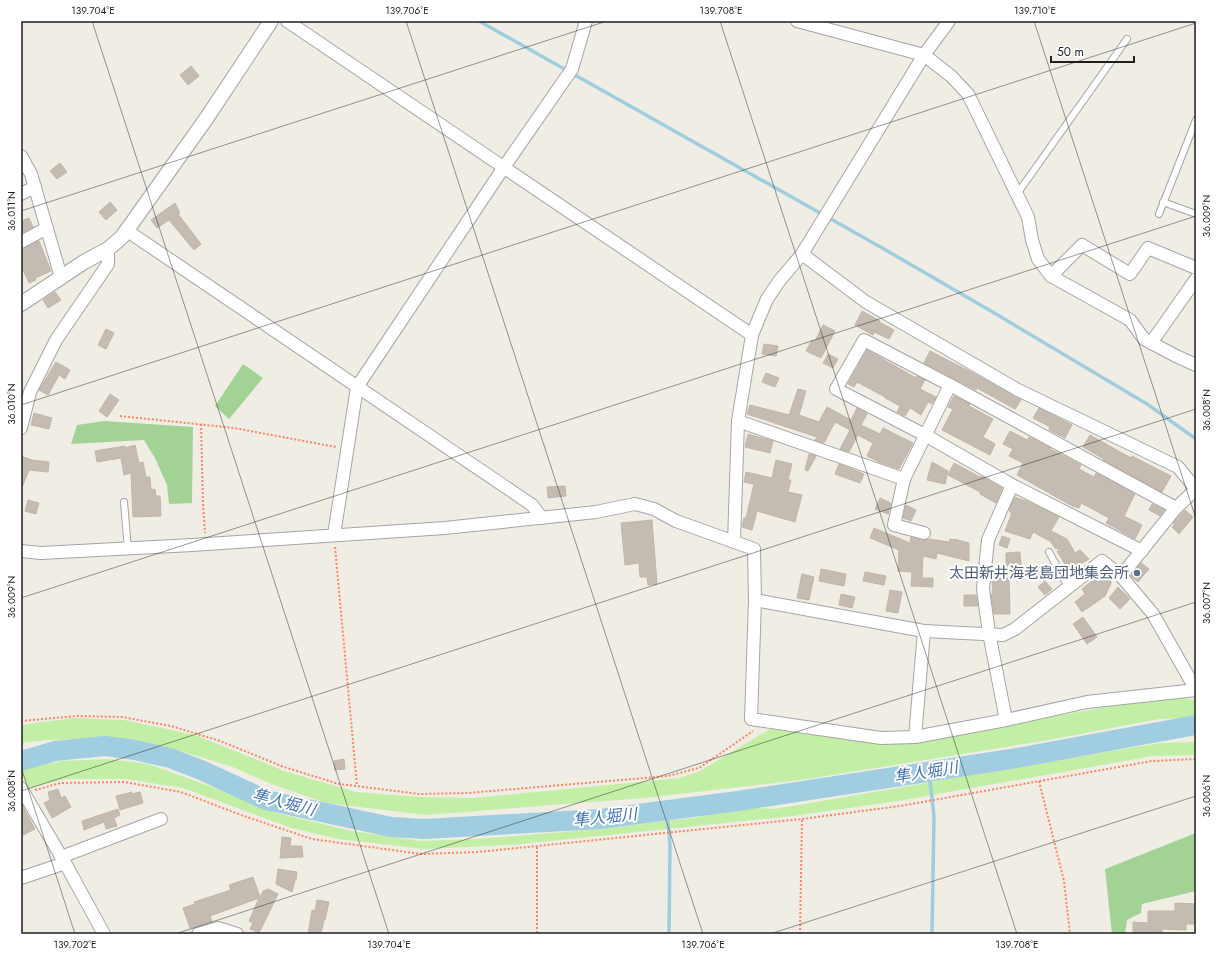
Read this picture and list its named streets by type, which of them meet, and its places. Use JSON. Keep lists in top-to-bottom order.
{
  "water": ["隼人堀川"],
  "places": ["太田新井海老島団地集会所"],
  "scale_bar": "50 m",
  "coordinates": [
    "139.704°E",
    "139.706°E",
    "139.708°E",
    "139.710°E",
    "36.011°N",
    "36.009°N",
    "36.010°N",
    "36.008°N",
    "36.007°N",
    "36.006°N",
    "139.702°E"
  ]
}
